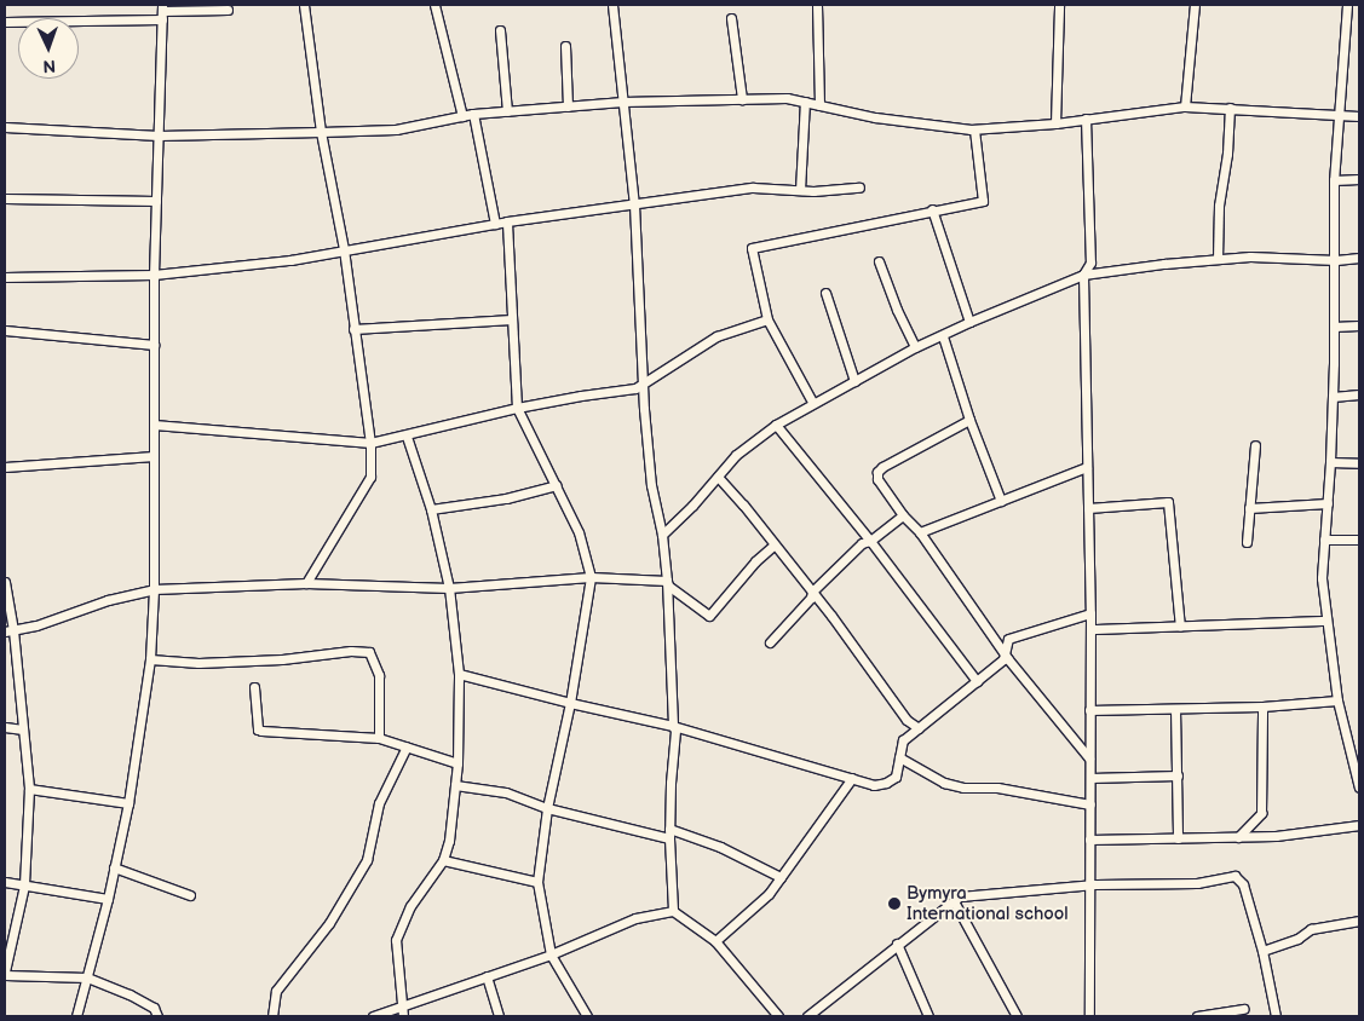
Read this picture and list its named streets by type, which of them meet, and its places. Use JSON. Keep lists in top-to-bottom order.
{
  "places": ["Bymyra International school"],
  "north": "bottom"
}
